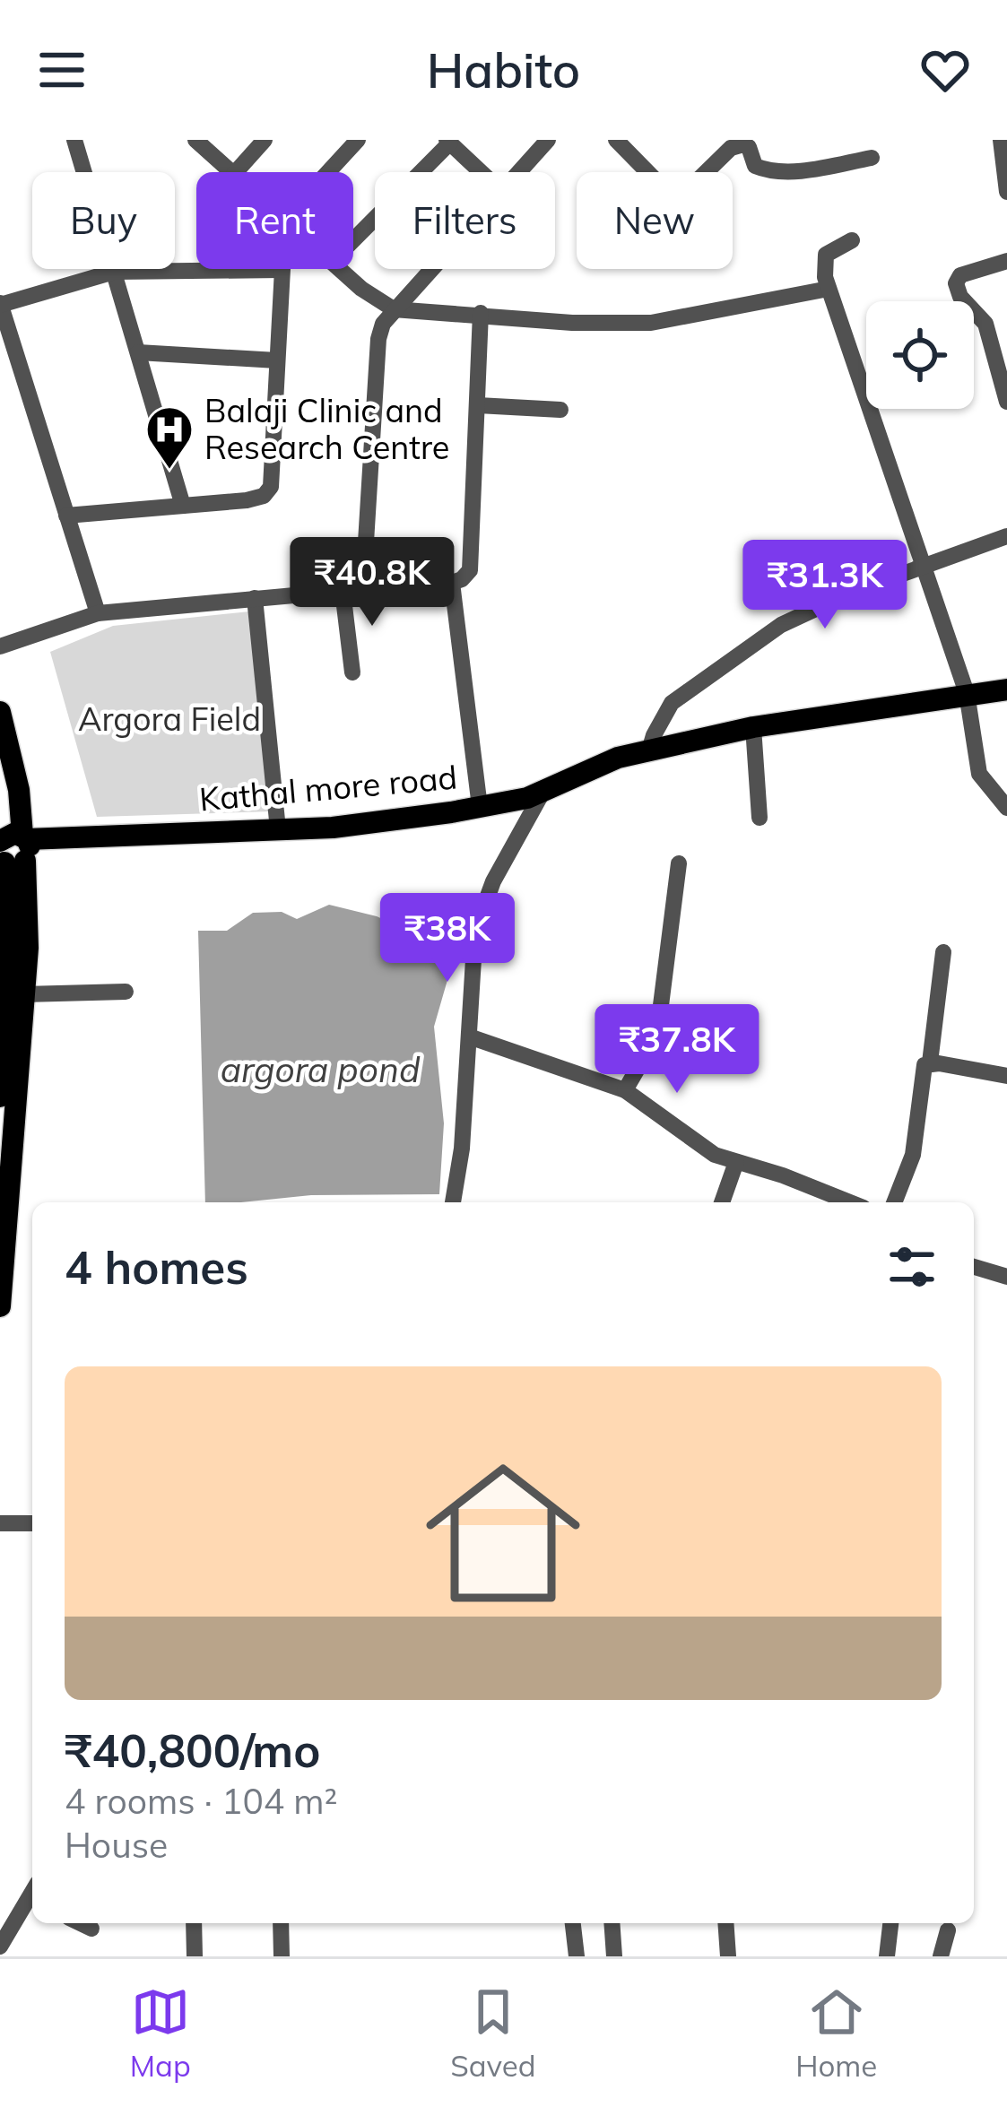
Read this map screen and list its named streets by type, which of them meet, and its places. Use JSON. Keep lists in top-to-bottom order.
{
  "streets": {
    "main road": ["Kathal more road"]
  },
  "water": ["argora pond"],
  "parks": ["Argora Field"],
  "places": {
    "hospital": ["Balaji Clinic and Research Centre"]
  },
  "page": {
    "header": "Habito",
    "chip": [
      "Buy",
      "Rent",
      "Filters",
      "New"
    ],
    "price": [
      "₹40.8K",
      "₹31.3K",
      "₹38K",
      "₹37.8K"
    ],
    "heading": "4 homes",
    "list": [
      {
        "name": "₹40,800/mo",
        "note": "4 rooms · 104 m² · House"
      }
    ],
    "tabs": ["Map", "Saved", "Home"]
  }
}
